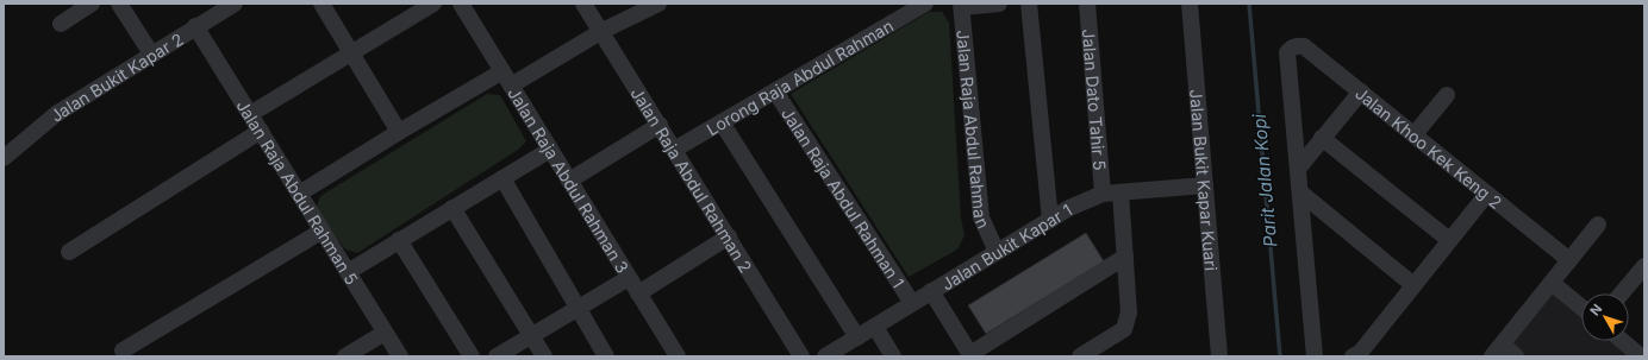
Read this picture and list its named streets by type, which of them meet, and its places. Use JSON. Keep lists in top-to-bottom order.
{
  "streets": {
    "street": [
      "Jalan Bukit Kapar 2",
      "Lorong Raja Abdul Rahman",
      "Jalan Dato Tahir 5",
      "Jalan Raja Abdul Rahman",
      "Jalan Khoo Kek Keng 2",
      "Jalan Raja Abdul Rahman 2",
      "Jalan Bukit Kapar Kuari",
      "Jalan Raja Abdul Rahman 3",
      "Jalan Raja Abdul Rahman 5",
      "Jalan Raja Abdul Rahman 1",
      "Jalan Bukit Kapar 1"
    ]
  },
  "crossings": [
    ["Jalan Bukit Kapar 2", "Jalan Raja Abdul Rahman 5"],
    ["Lorong Raja Abdul Rahman", "Jalan Raja Abdul Rahman 2"],
    ["Lorong Raja Abdul Rahman", "Jalan Raja Abdul Rahman 1"],
    ["Jalan Dato Tahir 5", "Jalan Bukit Kapar 1"],
    ["Jalan Raja Abdul Rahman", "Jalan Bukit Kapar 1"],
    ["Jalan Bukit Kapar Kuari", "Jalan Bukit Kapar 1"],
    ["Jalan Raja Abdul Rahman 1", "Jalan Bukit Kapar 1"]
  ],
  "water": ["Parit Jalan Kopi"],
  "north": "top left"
}
